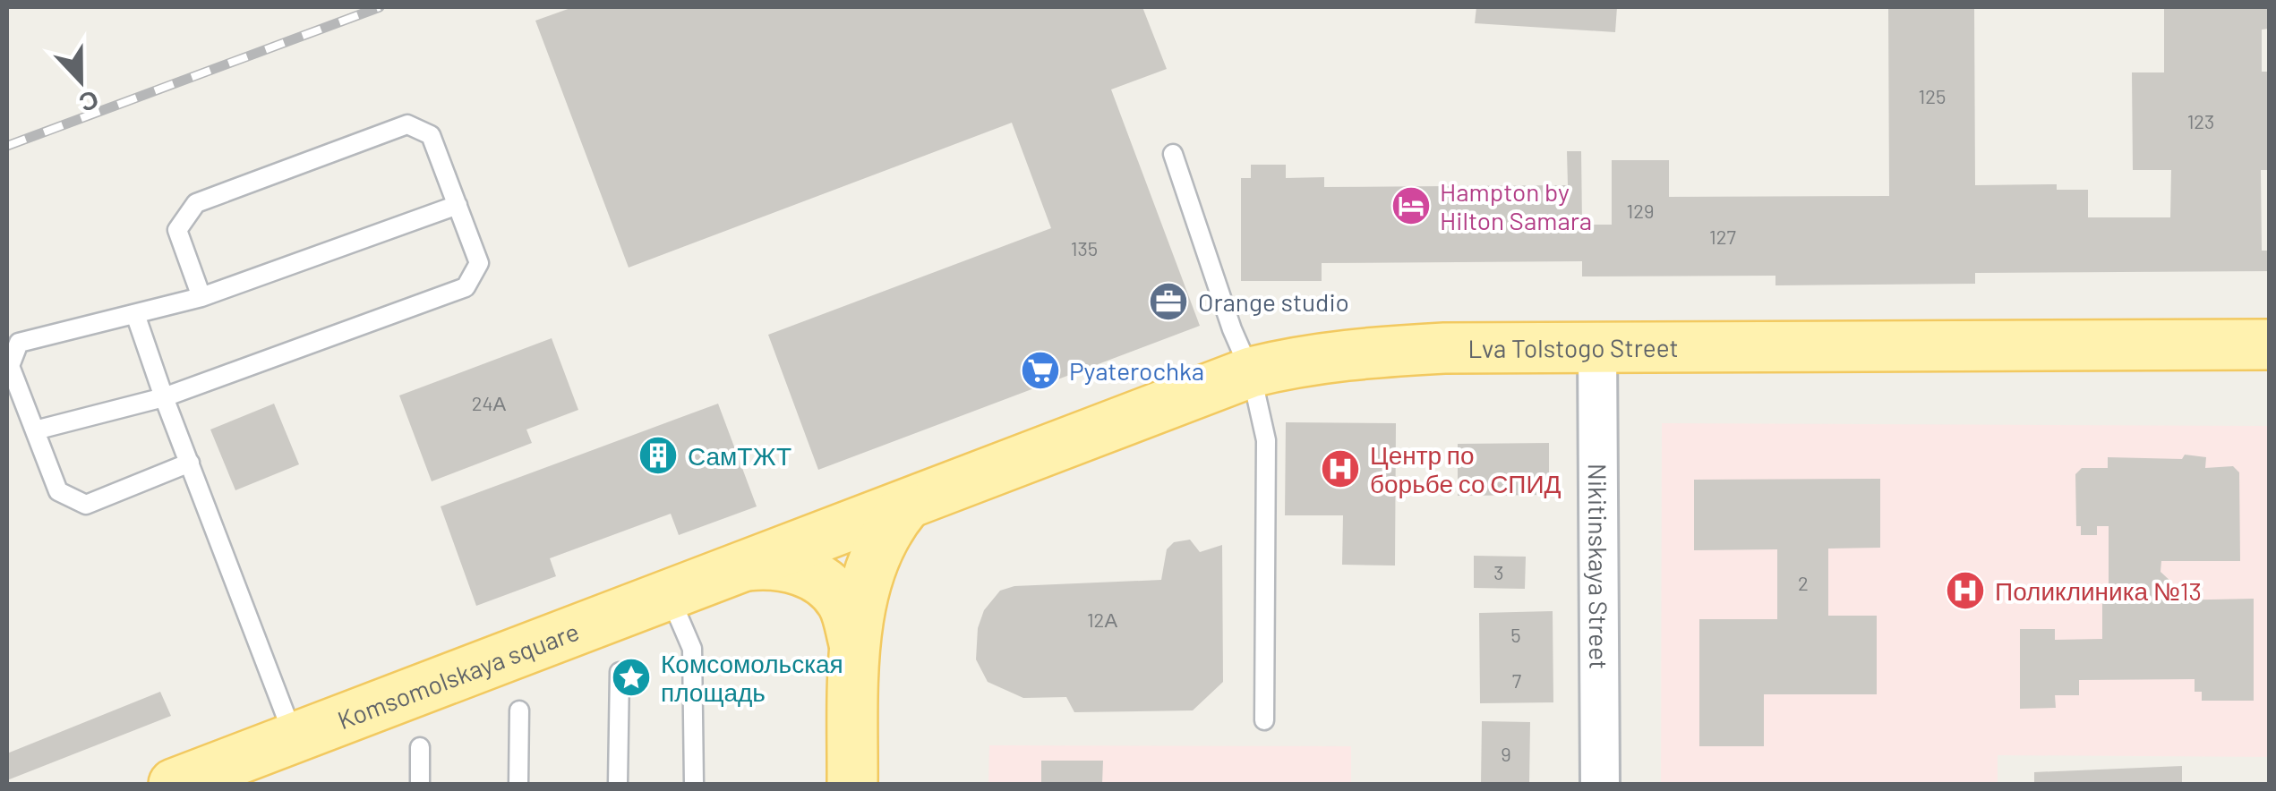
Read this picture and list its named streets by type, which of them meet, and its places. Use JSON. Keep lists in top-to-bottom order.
{
  "streets": {
    "main road": ["Lva Tolstogo Street", "Komsomolskaya square"],
    "street": ["Nikitinskaya Street"]
  },
  "crossings": [
    ["Lva Tolstogo Street", "Nikitinskaya Street"],
    ["Lva Tolstogo Street", "Komsomolskaya square"]
  ],
  "places": {
    "hotel": ["Hampton by Hilton Samara"],
    "office": ["Orange studio"],
    "supermarket": ["Pyaterochka"],
    "building": ["СамТЖТ"],
    "hospital": ["Центр по борьбе со СПИД", "Поликлиника №13"],
    "place": ["Комсомольская площадь"]
  },
  "house_numbers": [
    "125",
    "123",
    "129",
    "127",
    "135",
    "24А",
    "3",
    "2",
    "12А",
    "5",
    "7",
    "9"
  ],
  "north": "bottom"
}
